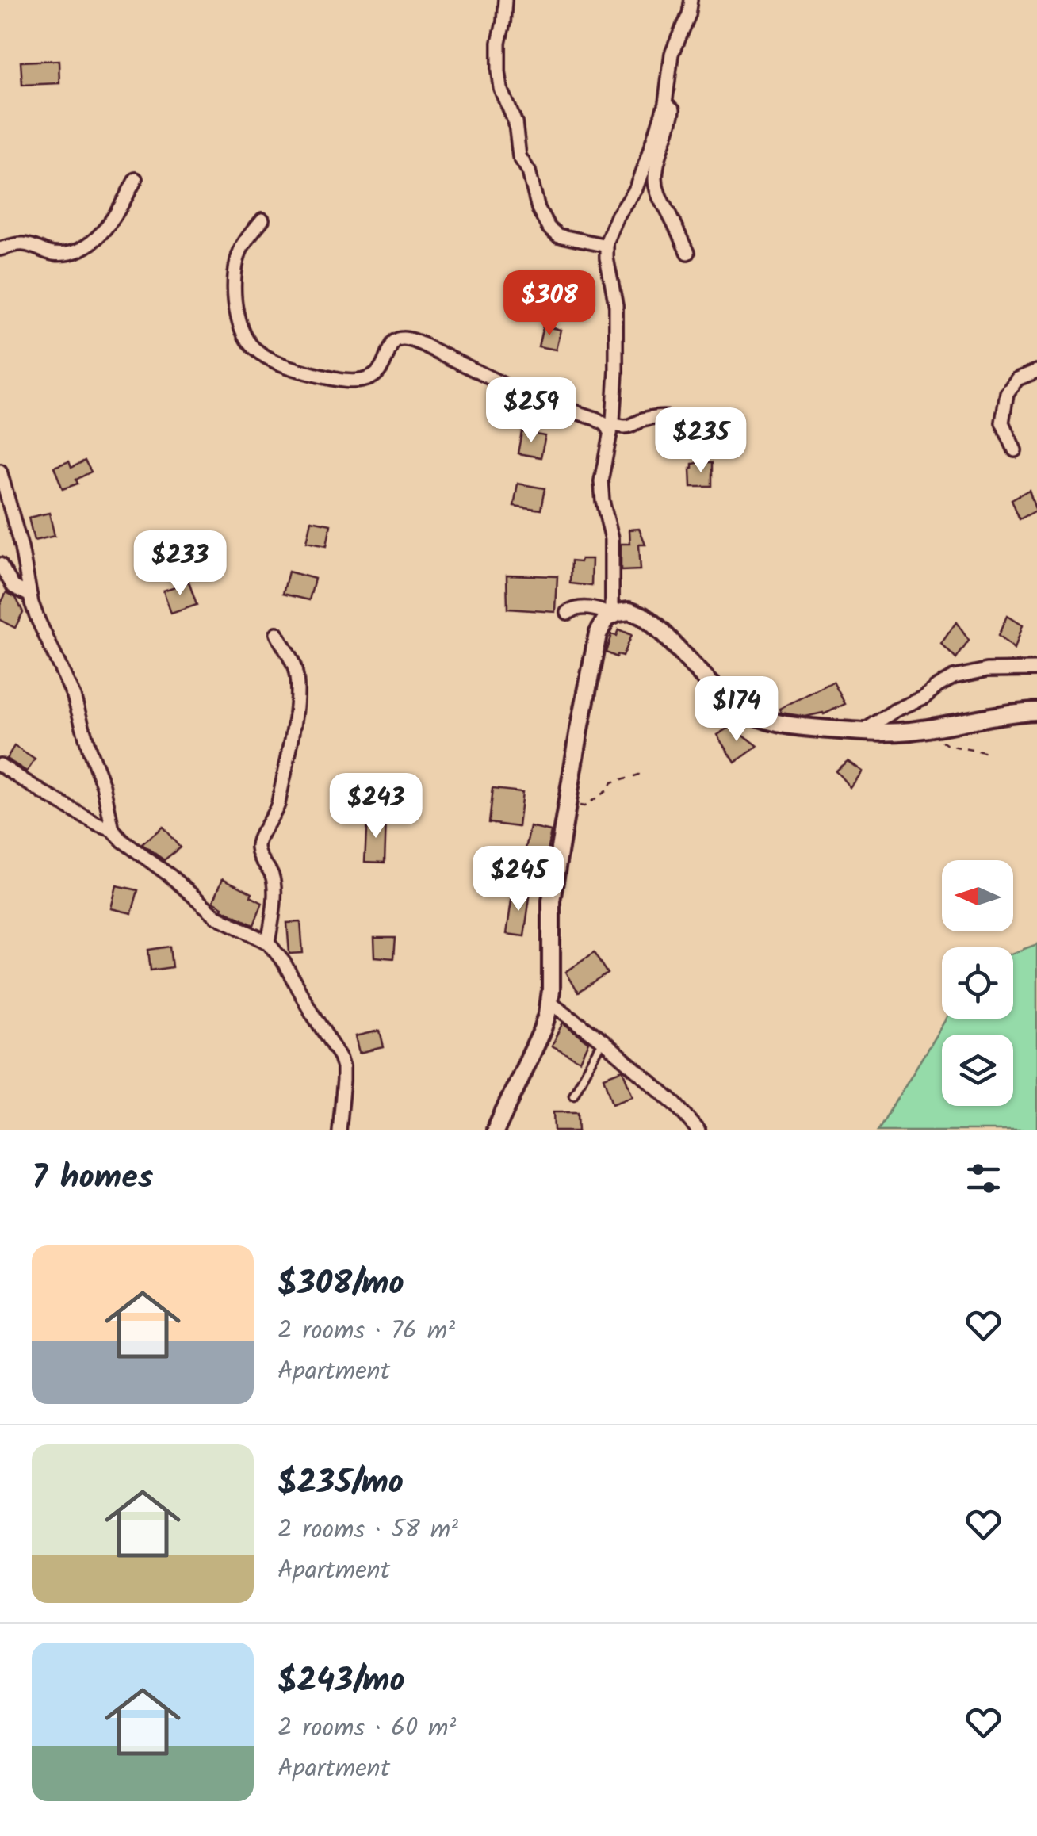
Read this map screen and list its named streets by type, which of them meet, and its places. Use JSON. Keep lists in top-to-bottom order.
{
  "north": "left",
  "page": {
    "price": [
      "$308",
      "$259",
      "$235",
      "$233",
      "$174",
      "$243",
      "$245"
    ],
    "heading": "7 homes",
    "list": [
      {
        "name": "$308/mo",
        "note": "2 rooms · 76 m² · Apartment"
      },
      {
        "name": "$235/mo",
        "note": "2 rooms · 58 m² · Apartment"
      },
      {
        "name": "$243/mo",
        "note": "2 rooms · 60 m² · Apartment"
      }
    ]
  }
}
